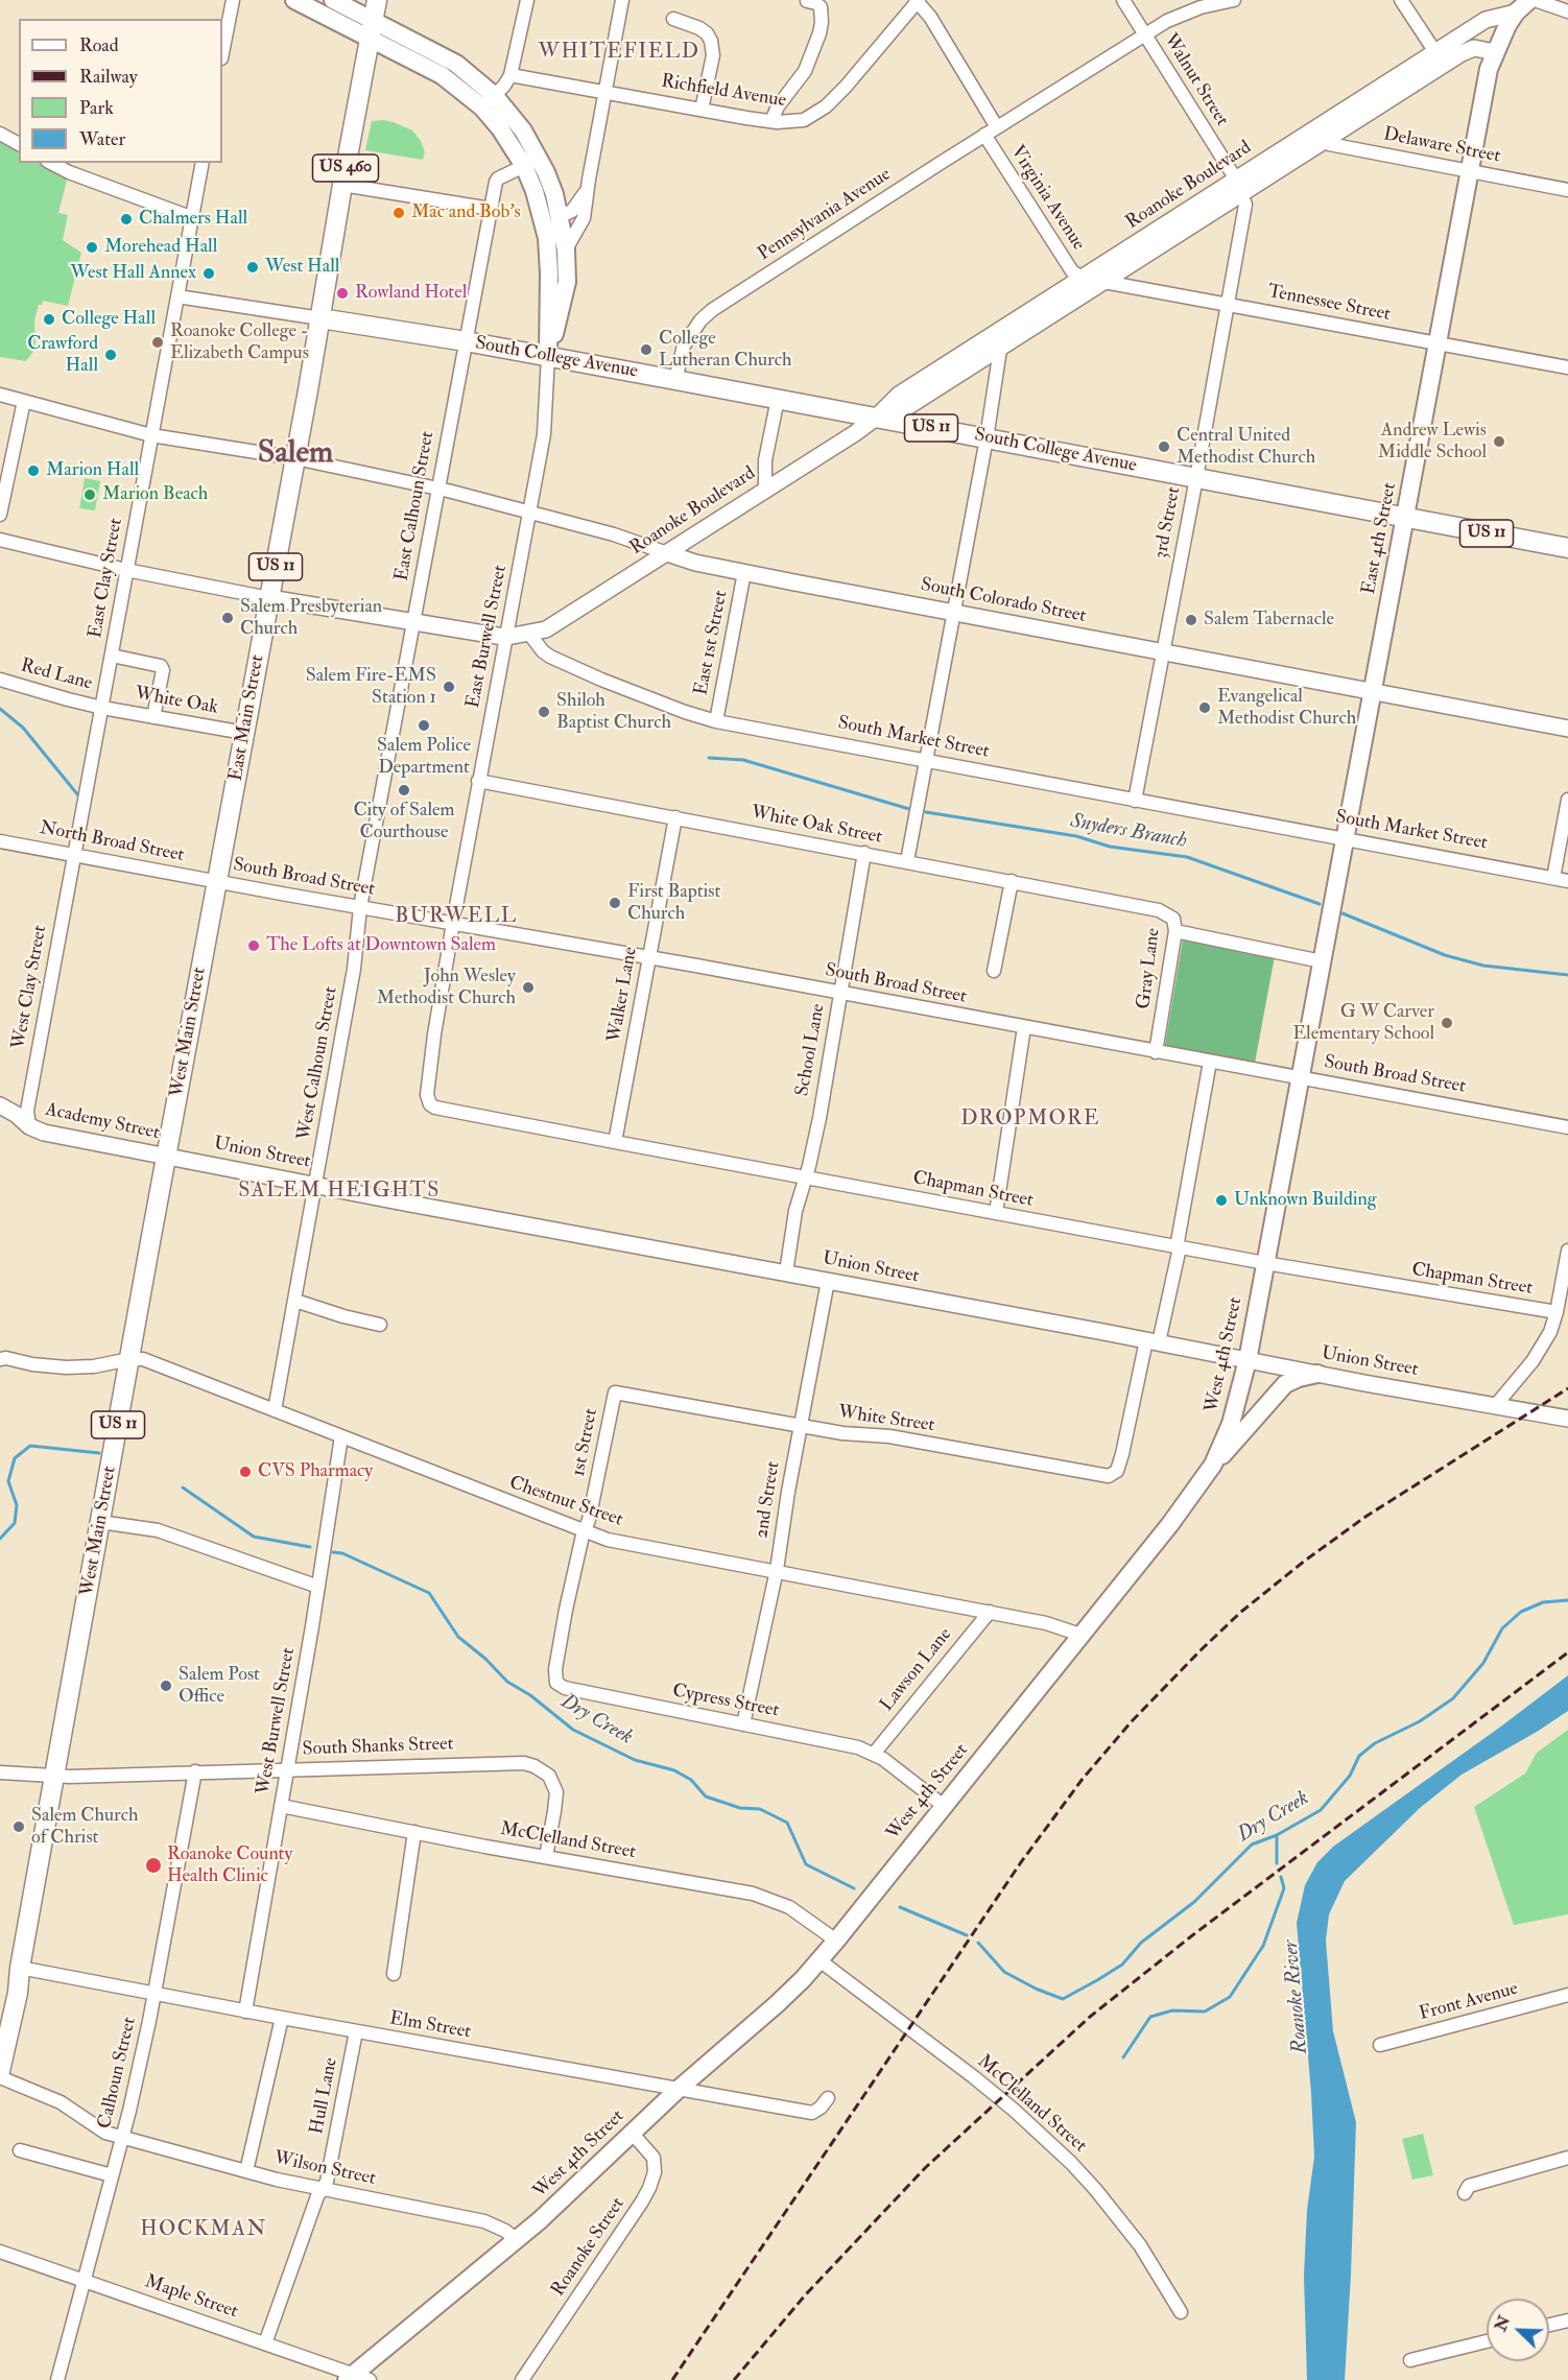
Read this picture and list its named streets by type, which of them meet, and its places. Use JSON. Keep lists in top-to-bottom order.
{
  "streets": {
    "main road": [
      "US 460",
      "Roanoke Boulevard",
      "South College Avenue",
      "US 11",
      "East 4th Street",
      "East Main Street",
      "West Main Street",
      "West 4th Street"
    ],
    "street": [
      "Walnut Street",
      "Richfield Avenue",
      "Delaware Street",
      "Virginia Avenue",
      "Pennsylvania Avenue",
      "Tennessee Street",
      "East Calhoun Street",
      "3rd Street",
      "East Clay Street",
      "South Colorado Street",
      "East Burwell Street",
      "East 1st Street",
      "Red Lane",
      "White Oak",
      "South Market Street",
      "White Oak Street",
      "North Broad Street",
      "South Broad Street",
      "Gray Lane",
      "West Clay Street",
      "Walker Lane",
      "School Lane",
      "West Calhoun Street",
      "Academy Street",
      "Union Street",
      "Chapman Street",
      "White Street",
      "1st Street",
      "2nd Street",
      "Chestnut Street",
      "Lawson Lane",
      "Cypress Street",
      "West Burwell Street",
      "South Shanks Street",
      "McClelland Street",
      "Front Avenue",
      "Elm Street",
      "Calhoun Street",
      "Hull Lane",
      "Wilson Street",
      "Roanoke Street",
      "Maple Street"
    ]
  },
  "crossings": [
    ["Walnut Street", "Roanoke Boulevard"],
    ["Walnut Street", "3rd Street"],
    ["Richfield Avenue", "Virginia Avenue"],
    ["Delaware Street", "Roanoke Boulevard"],
    ["Delaware Street", "East 4th Street"],
    ["Roanoke Boulevard", "Virginia Avenue"],
    ["Roanoke Boulevard", "Tennessee Street"],
    ["Roanoke Boulevard", "South College Avenue"],
    ["Roanoke Boulevard", "3rd Street"],
    ["Roanoke Boulevard", "East 4th Street"],
    ["Roanoke Boulevard", "South Colorado Street"],
    ["Roanoke Boulevard", "South Market Street"],
    ["Virginia Avenue", "Pennsylvania Avenue"],
    ["Virginia Avenue", "Tennessee Street"],
    ["Pennsylvania Avenue", "South College Avenue"],
    ["Tennessee Street", "3rd Street"],
    ["Tennessee Street", "East 4th Street"],
    ["South College Avenue", "East Calhoun Street"],
    ["South College Avenue", "3rd Street"],
    ["South College Avenue", "East 4th Street"],
    ["South College Avenue", "East Burwell Street"],
    ["South College Avenue", "East Main Street"],
    ["East Calhoun Street", "South Colorado Street"],
    ["East Calhoun Street", "South Broad Street"],
    ["East Calhoun Street", "West Calhoun Street"],
    ["3rd Street", "South Colorado Street"],
    ["3rd Street", "South Market Street"],
    ["East 4th Street", "South Colorado Street"],
    ["East 4th Street", "South Market Street"],
    ["East 4th Street", "South Broad Street"],
    ["East 4th Street", "West 4th Street"],
    ["East Clay Street", "South Colorado Street"],
    ["East Clay Street", "Red Lane"],
    ["East Clay Street", "White Oak"],
    ["East Clay Street", "North Broad Street"],
    ["East Clay Street", "West Clay Street"],
    ["South Colorado Street", "East Burwell Street"],
    ["South Colorado Street", "East 1st Street"],
    ["South Colorado Street", "East Main Street"],
    ["East Burwell Street", "White Oak Street"],
    ["East Burwell Street", "South Broad Street"],
    ["East Burwell Street", "Chapman Street"],
    ["East 1st Street", "South Market Street"],
    ["Red Lane", "White Oak"],
    ["White Oak", "East Main Street"],
    ["East Main Street", "North Broad Street"],
    ["East Main Street", "South Broad Street"],
    ["East Main Street", "West Main Street"],
    ["White Oak Street", "Gray Lane"],
    ["White Oak Street", "Walker Lane"],
    ["White Oak Street", "School Lane"],
    ["North Broad Street", "South Broad Street"],
    ["North Broad Street", "West Clay Street"],
    ["North Broad Street", "West Main Street"],
    ["South Broad Street", "Gray Lane"],
    ["South Broad Street", "Walker Lane"],
    ["South Broad Street", "West Main Street"],
    ["South Broad Street", "School Lane"],
    ["South Broad Street", "West Calhoun Street"],
    ["South Broad Street", "Chapman Street"],
    ["South Broad Street", "West 4th Street"],
    ["South Broad Street", "White Street"],
    ["West Clay Street", "Academy Street"],
    ["Walker Lane", "Chapman Street"],
    ["West Main Street", "Academy Street"],
    ["West Main Street", "Union Street"],
    ["West Main Street", "Chestnut Street"],
    ["West Main Street", "South Shanks Street"],
    ["West Main Street", "Elm Street"],
    ["School Lane", "Union Street"],
    ["School Lane", "Chapman Street"],
    ["West Calhoun Street", "Union Street"],
    ["West Calhoun Street", "Chestnut Street"],
    ["Academy Street", "Union Street"],
    ["Union Street", "West 4th Street"],
    ["Union Street", "White Street"],
    ["Union Street", "2nd Street"],
    ["Chapman Street", "West 4th Street"],
    ["Chapman Street", "White Street"],
    ["West 4th Street", "Chestnut Street"],
    ["West 4th Street", "Cypress Street"],
    ["West 4th Street", "McClelland Street"],
    ["West 4th Street", "Elm Street"],
    ["West 4th Street", "Wilson Street"],
    ["West 4th Street", "Roanoke Street"],
    ["West 4th Street", "Maple Street"],
    ["White Street", "1st Street"],
    ["White Street", "2nd Street"],
    ["1st Street", "Chestnut Street"],
    ["1st Street", "Cypress Street"],
    ["2nd Street", "Chestnut Street"],
    ["2nd Street", "Cypress Street"],
    ["Chestnut Street", "Lawson Lane"],
    ["Chestnut Street", "West Burwell Street"],
    ["Lawson Lane", "Cypress Street"],
    ["West Burwell Street", "South Shanks Street"],
    ["West Burwell Street", "McClelland Street"],
    ["West Burwell Street", "Elm Street"],
    ["South Shanks Street", "McClelland Street"],
    ["South Shanks Street", "Calhoun Street"],
    ["Elm Street", "Calhoun Street"],
    ["Elm Street", "Hull Lane"],
    ["Calhoun Street", "Wilson Street"],
    ["Calhoun Street", "Maple Street"],
    ["Hull Lane", "Wilson Street"],
    ["Hull Lane", "Maple Street"]
  ],
  "districts": [
    "WHITEFIELD",
    "Salem",
    "BURWELL",
    "DROPMORE",
    "SALEM HEIGHTS",
    "HOCKMAN"
  ],
  "water": ["Snyders Branch", "Dry Creek", "Roanoke River"],
  "places": [
    "Mac and Bob's",
    "Chalmers Hall",
    "Morehead Hall",
    "West Hall",
    "West Hall Annex",
    "Rowland Hotel",
    "College Hall",
    "Roanoke College - Elizabeth Campus",
    "College Lutheran Church",
    "Crawford Hall",
    "Andrew Lewis Middle School",
    "Central United Methodist Church",
    "Marion Hall",
    "Marion Beach",
    "Salem Presbyterian Church",
    "Salem Tabernacle",
    "Salem Fire-EMS Station 1",
    "Evangelical Methodist Church",
    "Shiloh Baptist Church",
    "Salem Police Department",
    "City of Salem Courthouse",
    "First Baptist Church",
    "The Lofts at Downtown Salem",
    "John Wesley Methodist Church",
    "G W Carver Elementary School",
    "Unknown Building",
    "CVS Pharmacy",
    "Salem Post Office",
    "Salem Church of Christ",
    "Roanoke County Health Clinic"
  ],
  "legend": [
    "Road",
    "Railway",
    "Park",
    "Water"
  ],
  "north": "top left"
}
